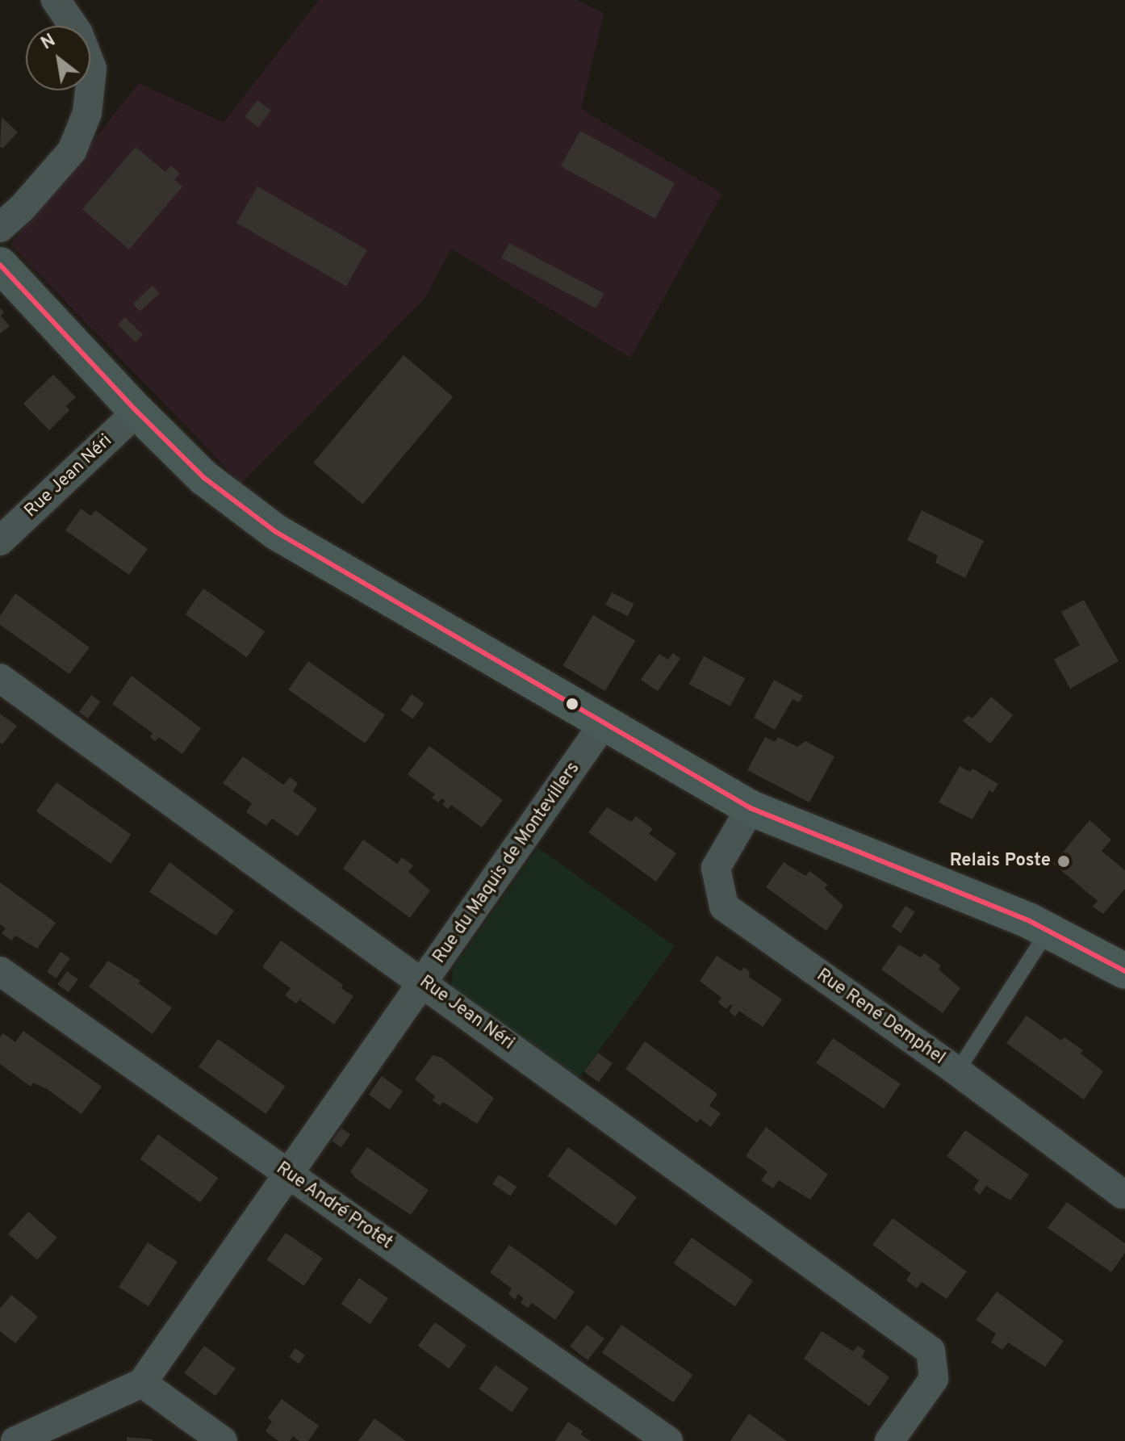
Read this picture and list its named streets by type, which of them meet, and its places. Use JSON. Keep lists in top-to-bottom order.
{
  "streets": {
    "street": [
      "Rue Jean Néri",
      "Rue du Maquis de Montevillers",
      "Rue René Demphel",
      "Rue André Protet"
    ]
  },
  "crossings": [
    ["Rue Jean Néri", "Rue du Maquis de Montevillers"],
    ["Rue du Maquis de Montevillers", "Rue André Protet"]
  ],
  "places": ["Relais Poste"],
  "north": "top left"
}
